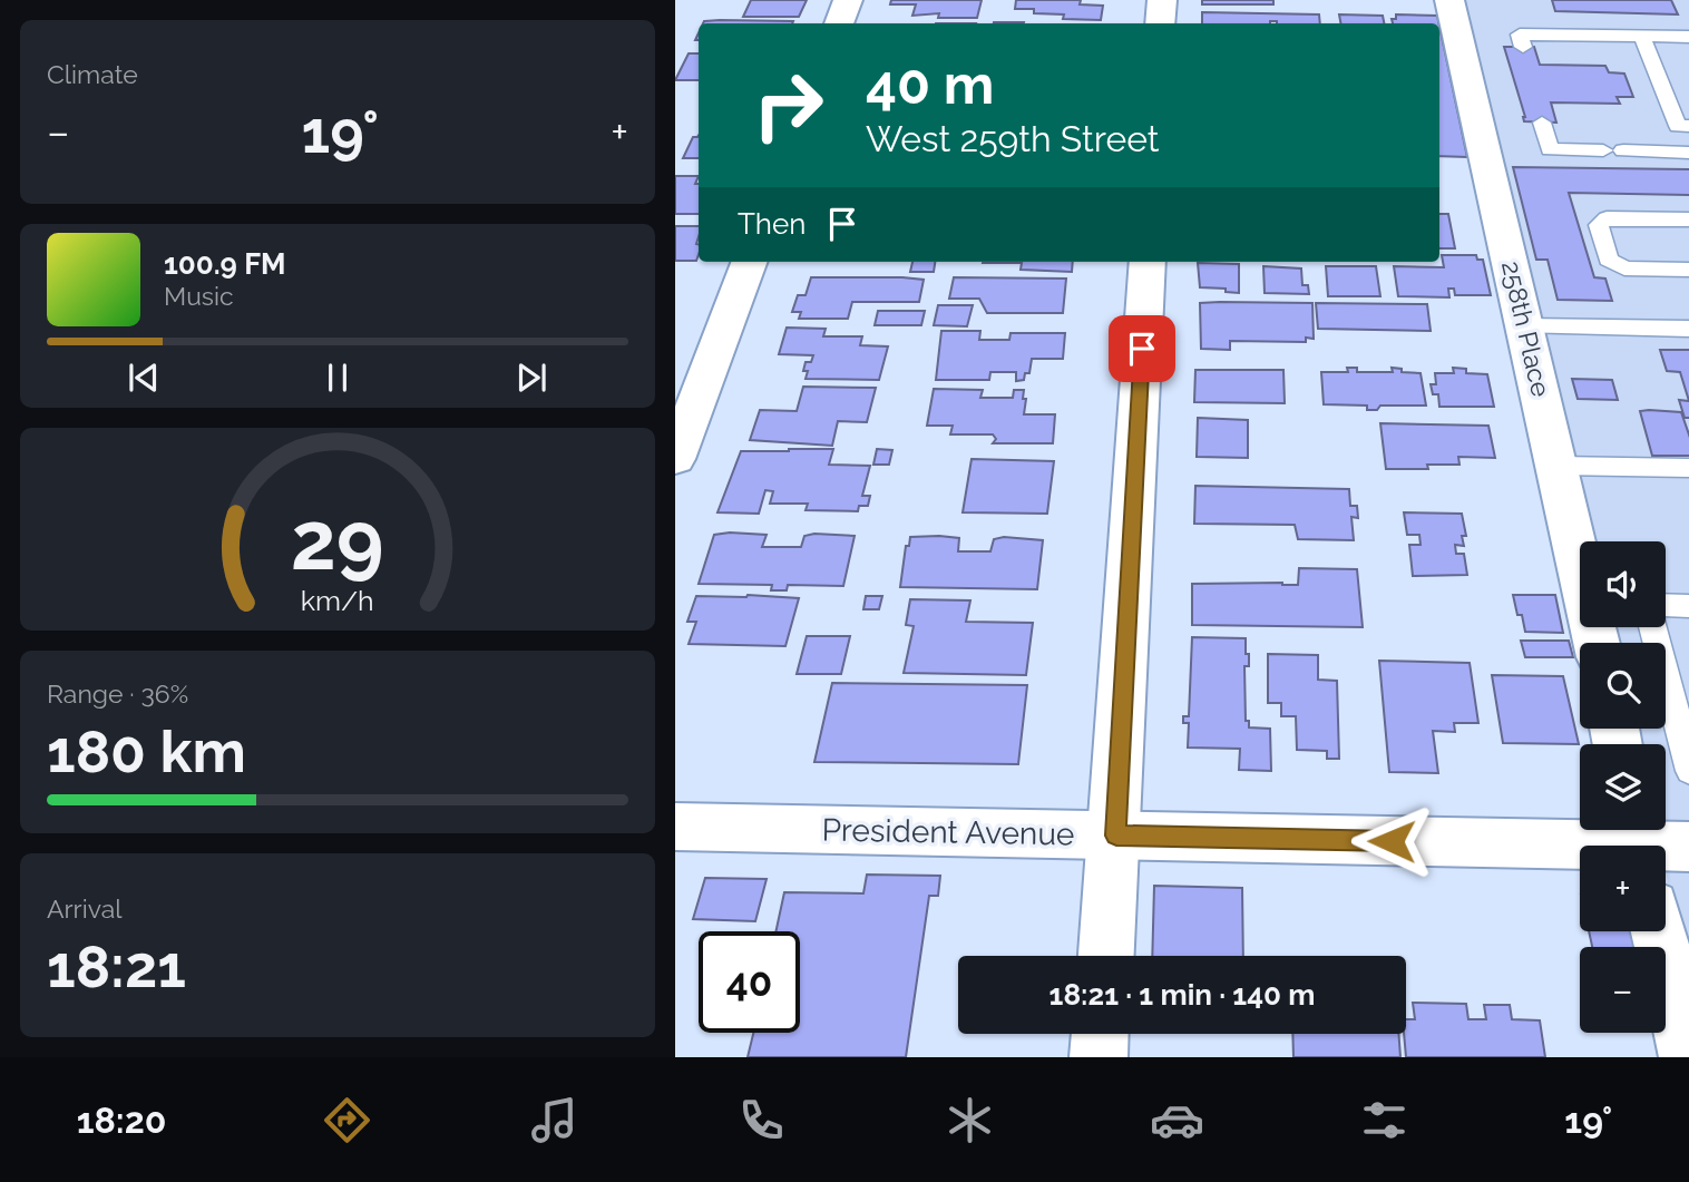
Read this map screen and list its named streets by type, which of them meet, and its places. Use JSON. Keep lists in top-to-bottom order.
{
  "streets": {
    "street": ["258th Place", "President Avenue"]
  },
  "page": {
    "tile": [
      "Climate",
      ["Range · 36%", "180 km"],
      ["Arrival", "18:21"]
    ],
    "turn": ["40 m", "West 259th Street"],
    "heat": ["−", "19°", "+"],
    "then": "Then",
    "song": ["100.9 FM", "Music"],
    "map_buttons": ["+", "−"],
    "limit": "40",
    "trip": "18:21 · 1 min · 140 m",
    "tabs": ["18:20", "19°"],
    "gauge": ["29", "km/h"]
  }
}
